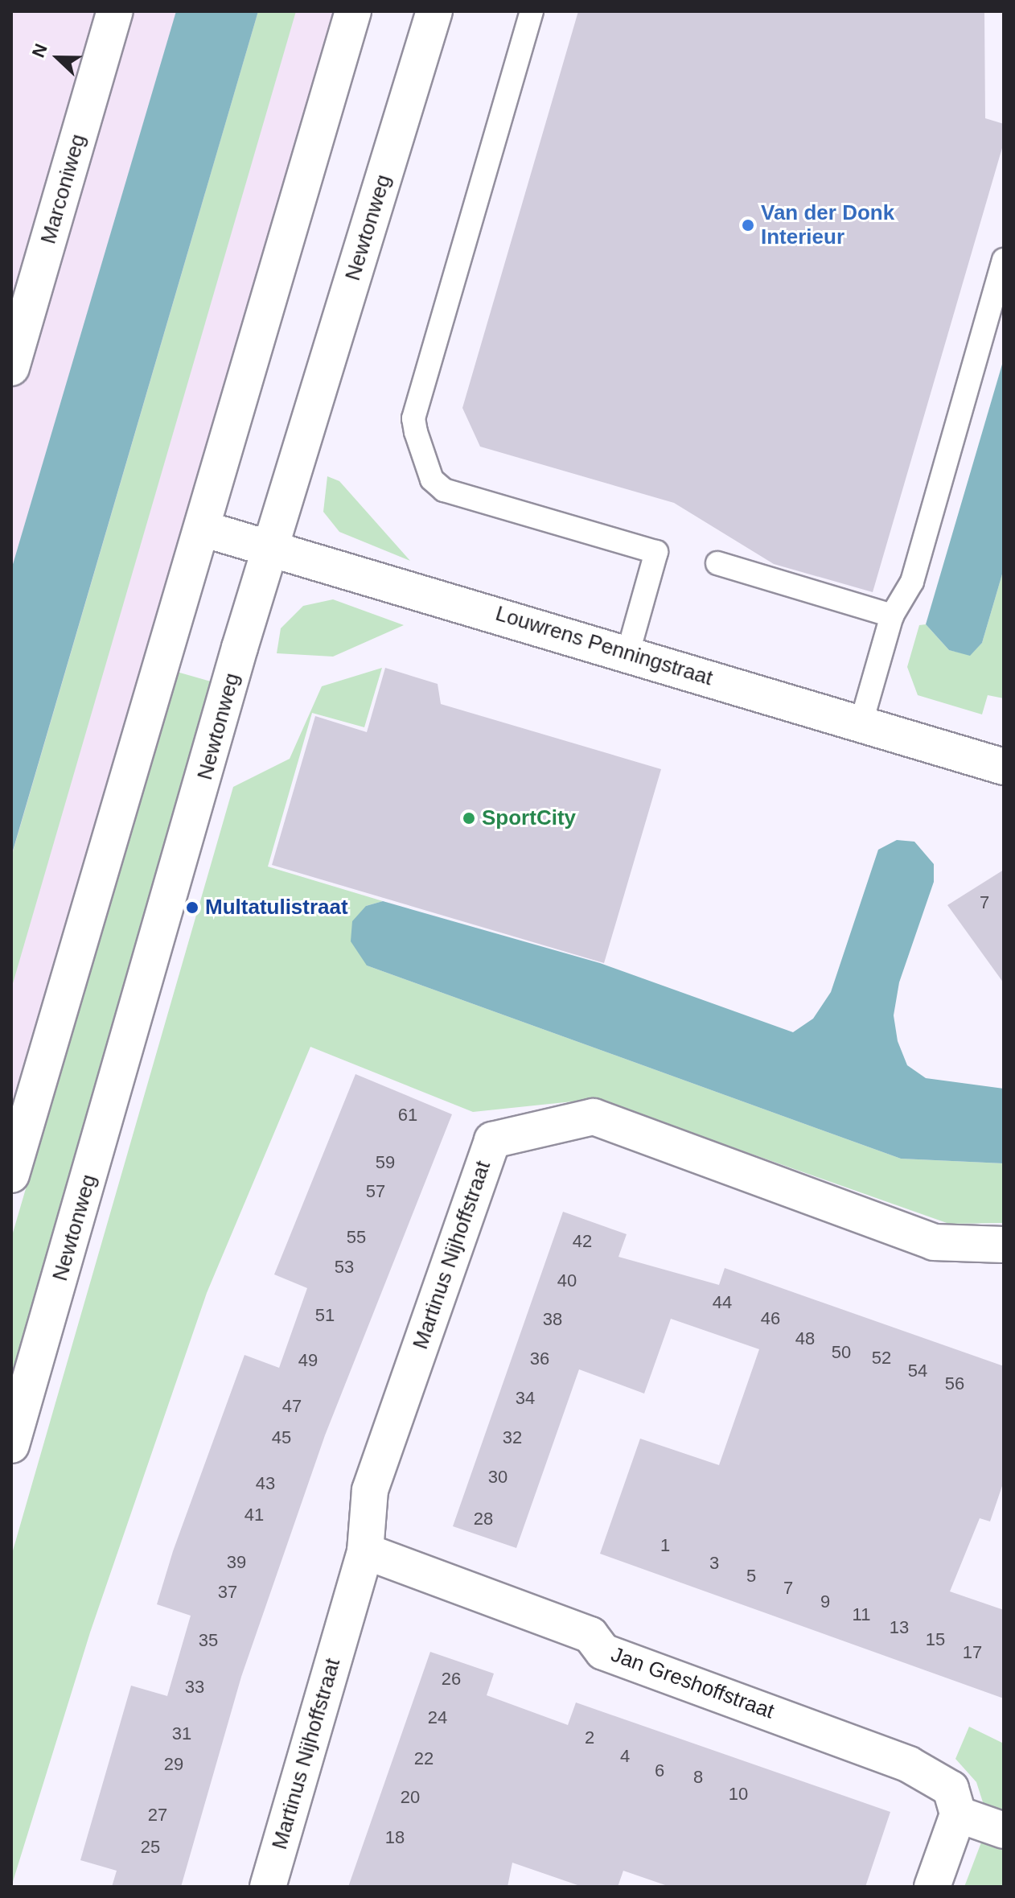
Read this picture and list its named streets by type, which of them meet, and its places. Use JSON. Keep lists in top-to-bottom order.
{
  "streets": {
    "street": [
      "Marconiweg",
      "Newtonweg",
      "Louwrens Penningstraat",
      "Martinus Nijhoffstraat",
      "Jan Greshoffstraat"
    ]
  },
  "crossings": [
    ["Newtonweg", "Louwrens Penningstraat"],
    ["Martinus Nijhoffstraat", "Jan Greshoffstraat"]
  ],
  "places": ["Van der Donk Interieur", "SportCity", "Multatulistraat"],
  "house_numbers": [
    "7",
    "61",
    "59",
    "57",
    "55",
    "42",
    "53",
    "40",
    "44",
    "51",
    "46",
    "38",
    "48",
    "50",
    "52",
    "36",
    "49",
    "54",
    "56",
    "34",
    "47",
    "45",
    "32",
    "30",
    "43",
    "41",
    "28",
    "1",
    "39",
    "3",
    "5",
    "7",
    "37",
    "9",
    "11",
    "13",
    "15",
    "35",
    "17",
    "26",
    "33",
    "24",
    "31",
    "2",
    "4",
    "22",
    "29",
    "6",
    "8",
    "10",
    "20",
    "27",
    "18",
    "25"
  ],
  "north": "left"
}
